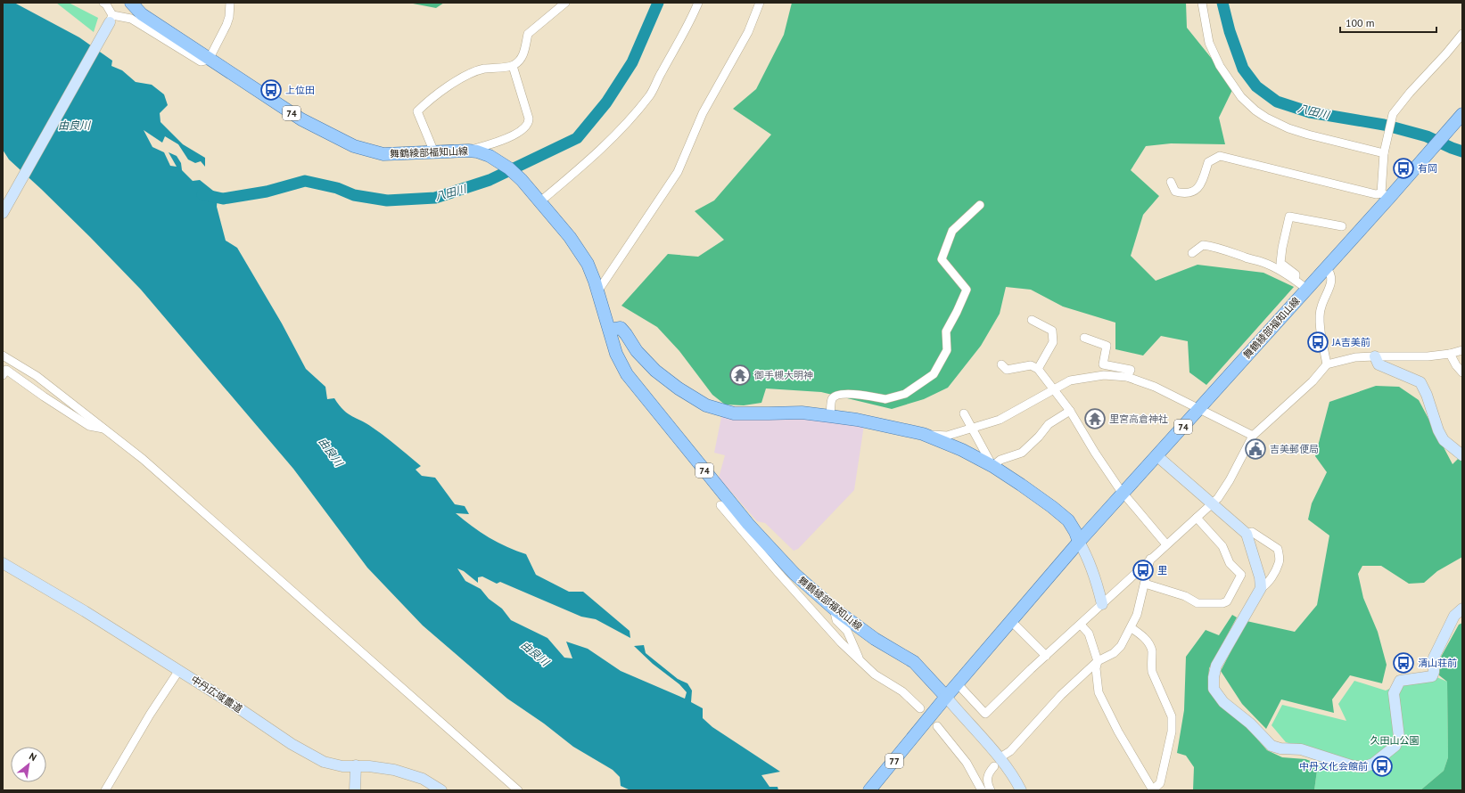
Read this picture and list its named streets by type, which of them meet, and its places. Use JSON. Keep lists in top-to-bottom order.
{
  "streets": {
    "main road": ["74", "舞鶴綾部福知山線", "77"],
    "street": ["中丹広域農道"]
  },
  "crossings": [
    ["舞鶴綾部福知山線", "77"]
  ],
  "water": ["八田川", "由良川"],
  "parks": ["久田山公園"],
  "places": {
    "bus stop": [
      "上位田",
      "有岡",
      "JA吉美前",
      "里",
      "清山荘前",
      "中丹文化会館前"
    ],
    "temple": ["御手槻大明神", "里宮高倉神社"],
    "public building": ["吉美郵便局"]
  },
  "scale_bar": "100 m",
  "north": "top right"
}
